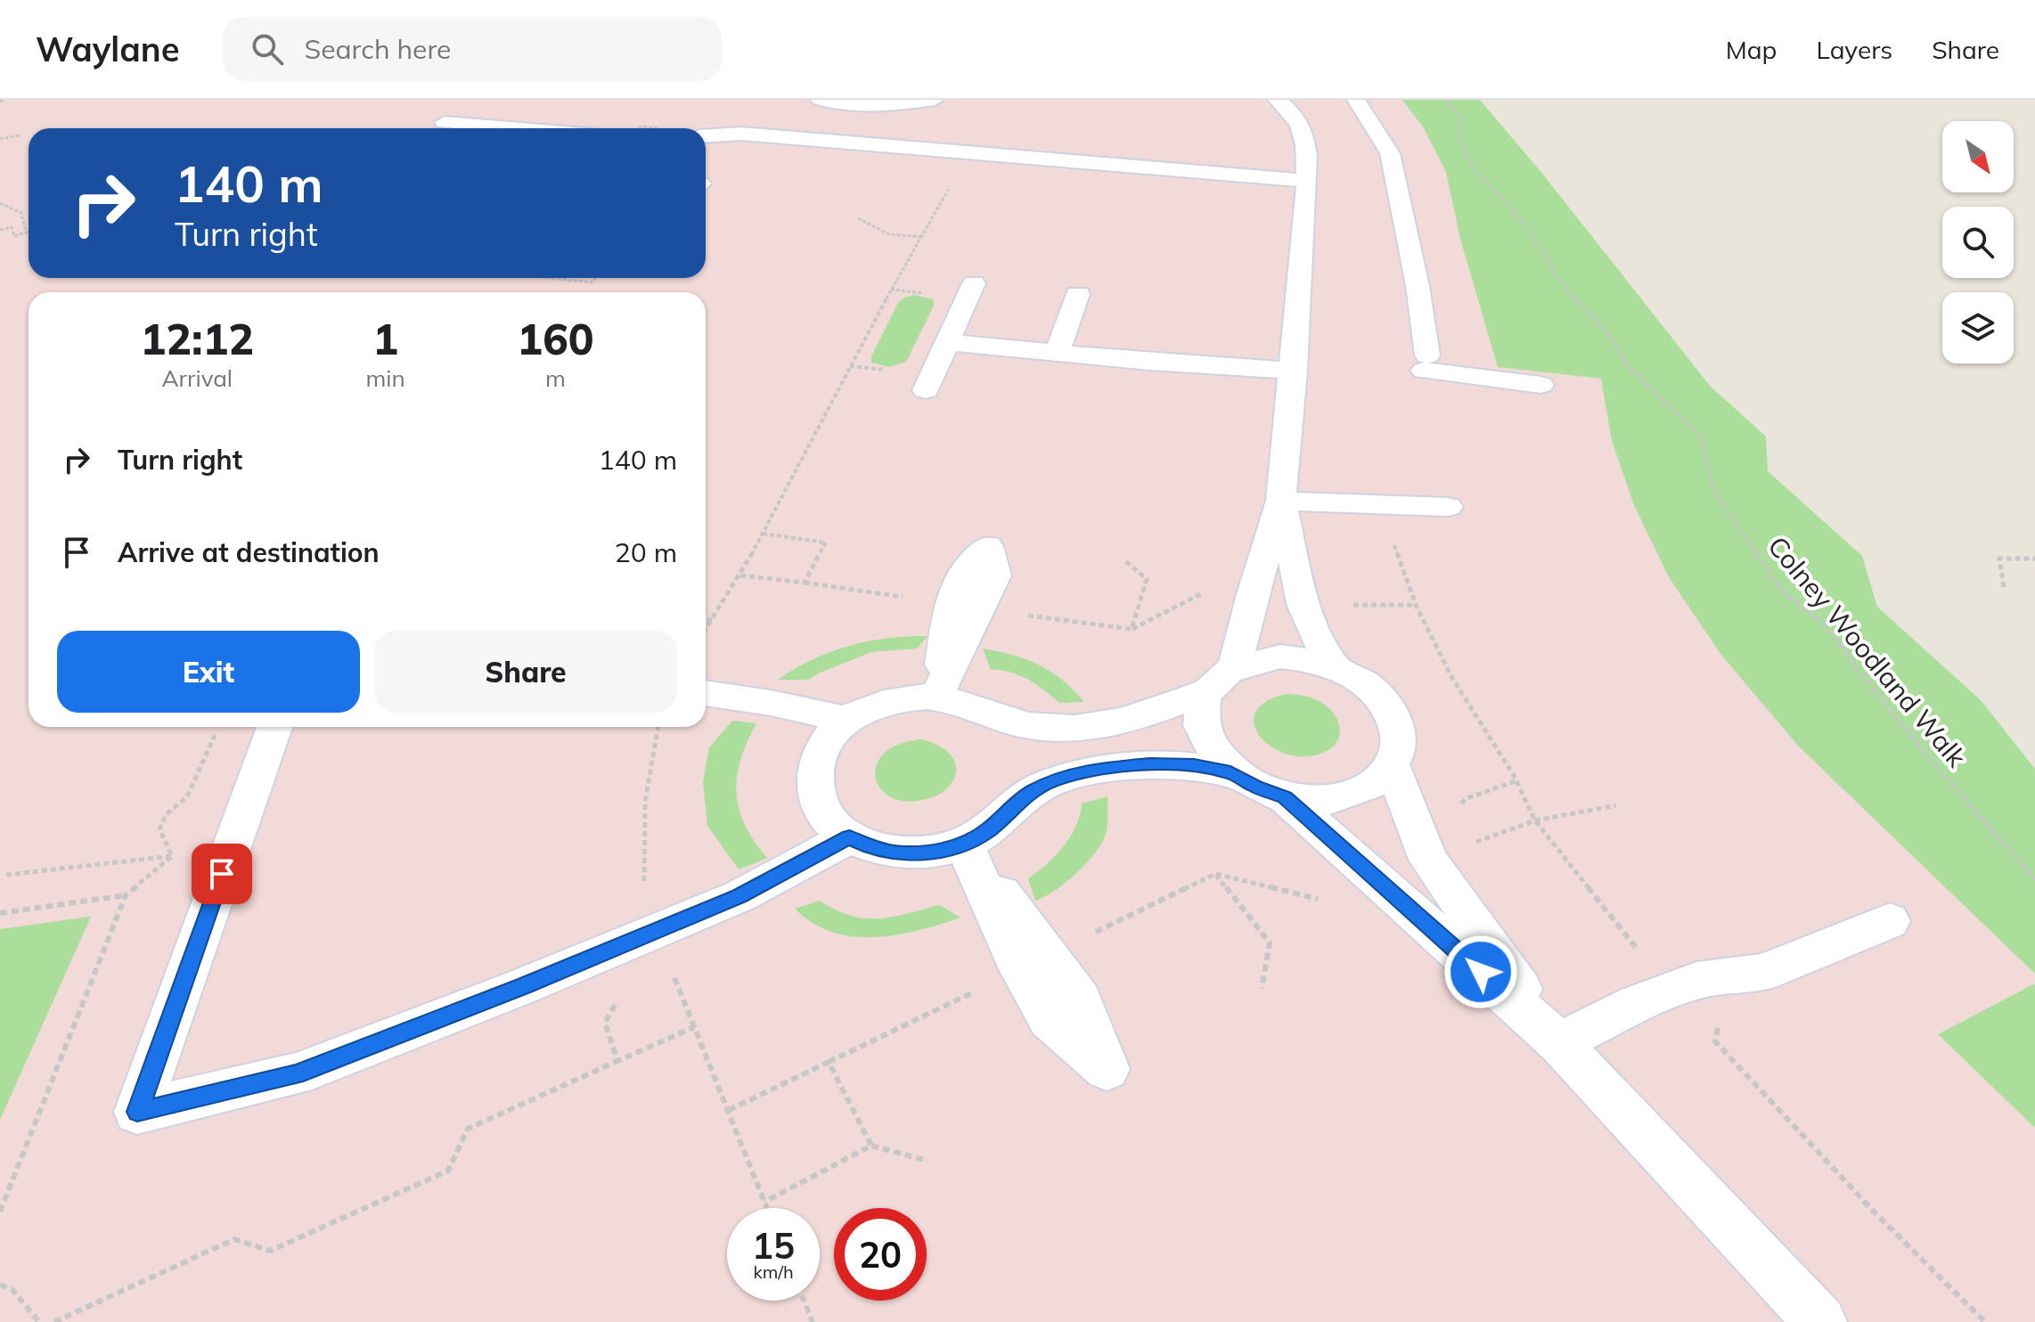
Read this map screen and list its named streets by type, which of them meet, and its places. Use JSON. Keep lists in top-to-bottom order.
{
  "streets": {
    "path": ["Colney Woodland Walk"]
  },
  "north": "bottom right",
  "page": {
    "header": "Waylane",
    "search": "Search here",
    "nav": ["Map", "Layers", "Share"],
    "turn": ["140 m", "Turn right"],
    "eta": [
      "12:12",
      "Arrival",
      "1",
      "min",
      "160",
      "m"
    ],
    "list": [
      {
        "name": "Turn right",
        "value": "140 m"
      },
      {
        "name": "Arrive at destination",
        "value": "20 m"
      }
    ],
    "buttons": ["Exit", "Share"],
    "speed": "15 km/h",
    "limit": "20"
  }
}
